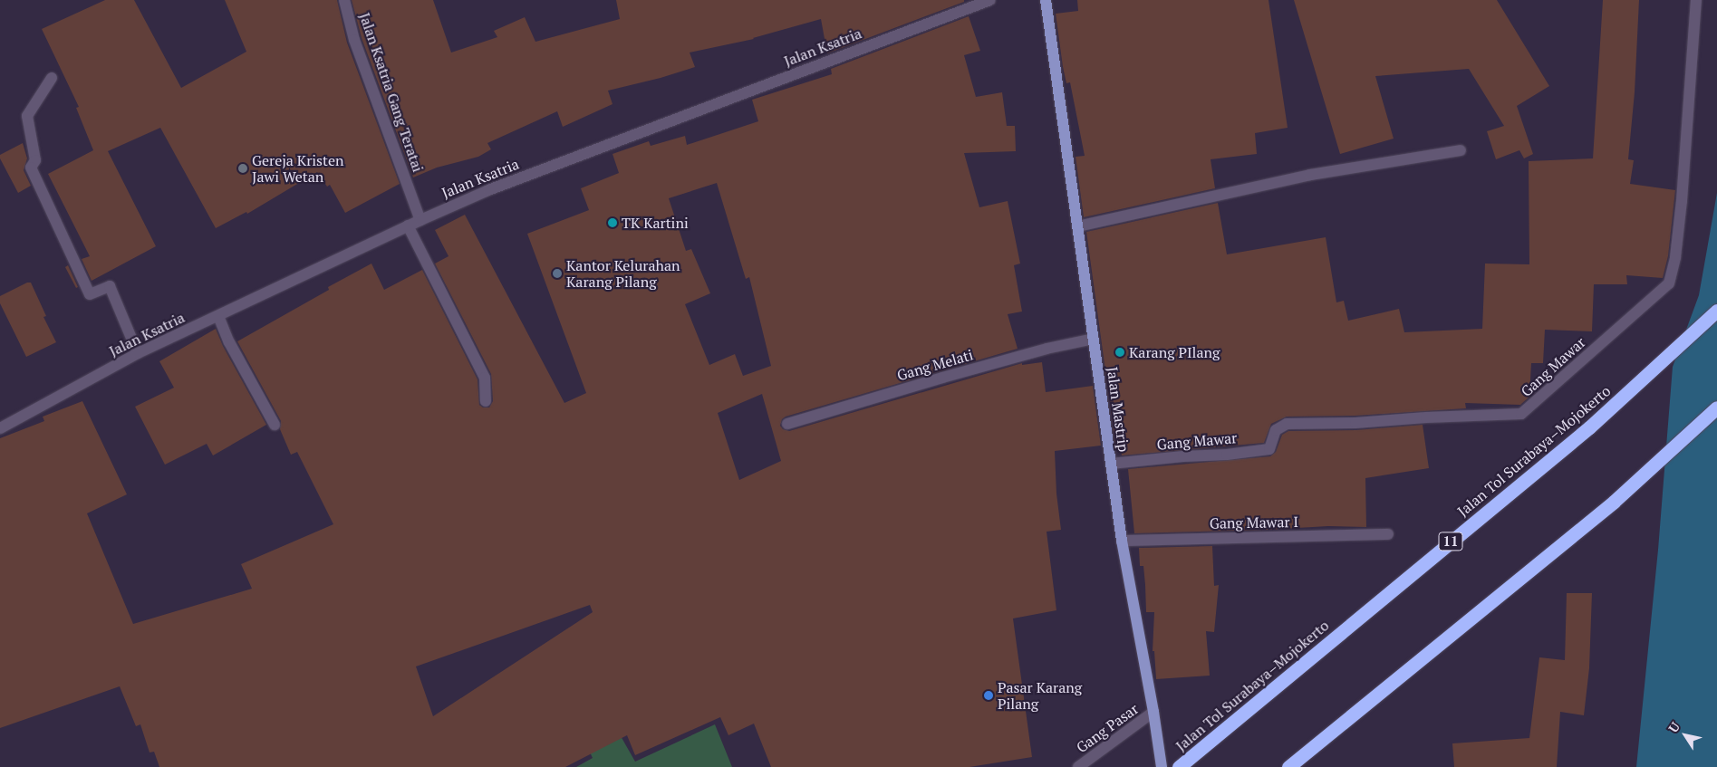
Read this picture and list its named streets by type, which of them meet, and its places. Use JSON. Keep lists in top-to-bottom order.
{
  "streets": {
    "highway": ["Jalan Tol Surabaya–Mojokerto", "11"],
    "main road": ["Jalan Mastrip"],
    "street": [
      "Jalan Ksatria",
      "Jalan Ksatria Gang Teratai",
      "Gang Melati",
      "Gang Mawar",
      "Gang Mawar I",
      "Gang Pasar"
    ]
  },
  "crossings": [
    ["Jalan Ksatria", "Jalan Ksatria Gang Teratai"],
    ["Gang Melati", "Jalan Mastrip"],
    ["Gang Mawar", "Jalan Mastrip"],
    ["Jalan Mastrip", "Gang Mawar I"],
    ["Jalan Mastrip", "Gang Pasar"]
  ],
  "places": [
    "Gereja Kristen Jawi Wetan",
    "TK Kartini",
    "Kantor Kelurahan Karang Pilang",
    "Karang PIlang",
    "Pasar Karang Pilang"
  ],
  "north": "top left"
}
